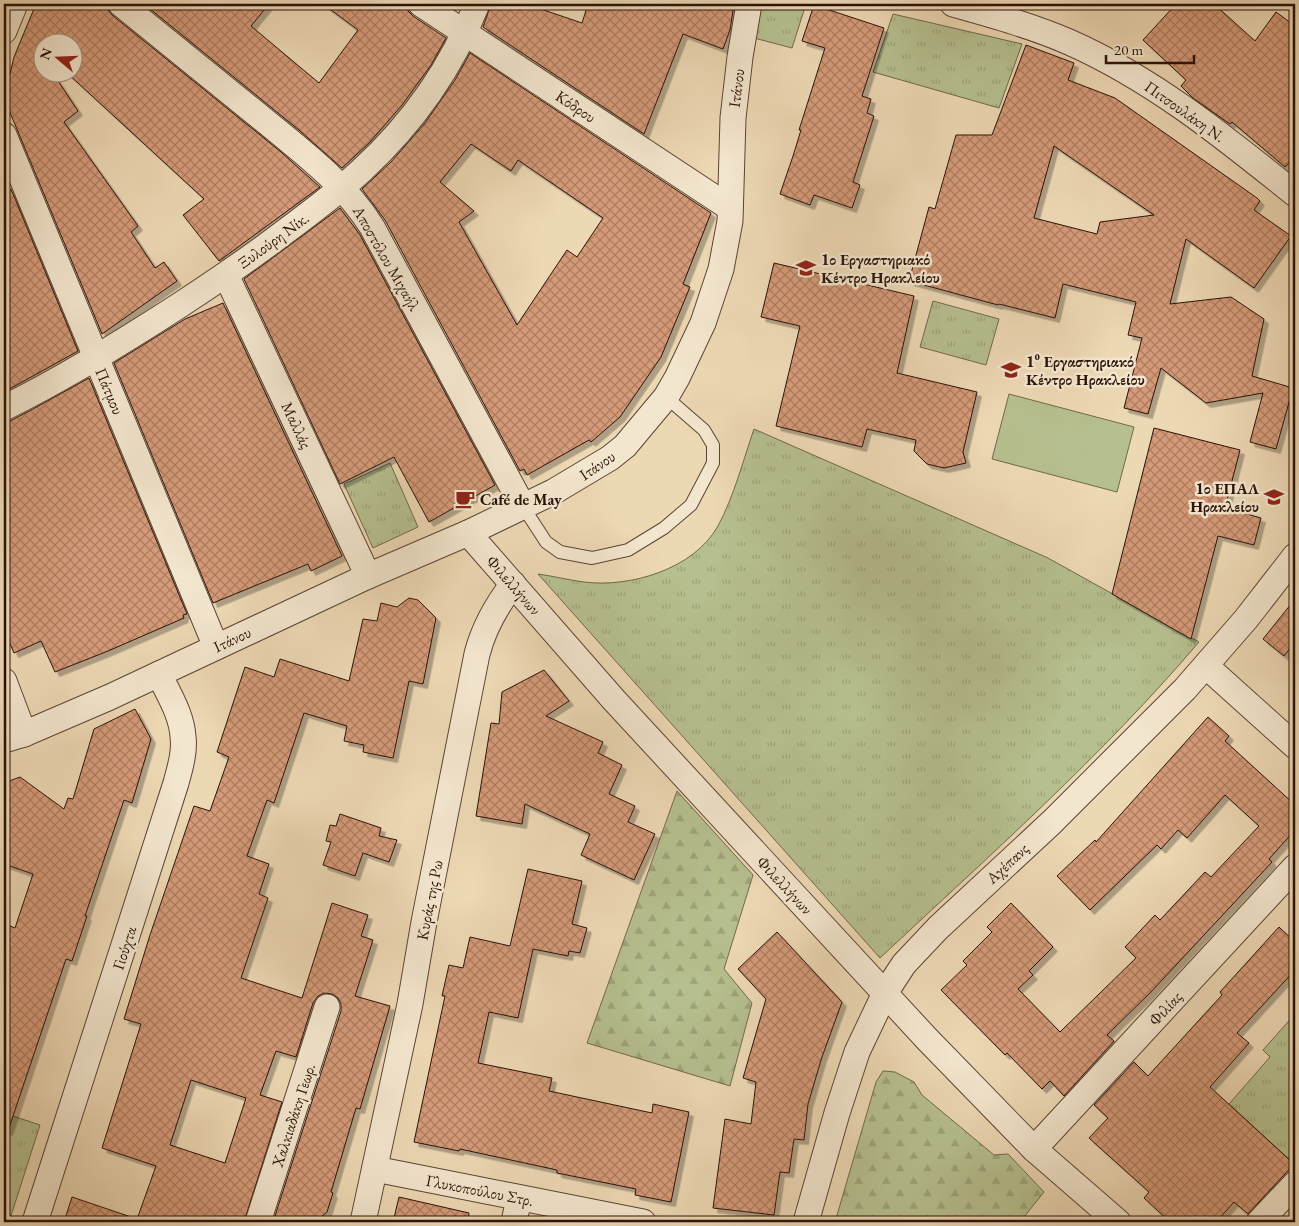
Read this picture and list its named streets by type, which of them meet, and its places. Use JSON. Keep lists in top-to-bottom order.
{
  "streets": {
    "street": [
      "Ιτάνου",
      "Κόδρου",
      "Πιτσουλάκη Ν.",
      "Ξυλούρη Νίκ.",
      "Αποστόλου Μιχαήλ",
      "Πάτμου",
      "Μαλλάς",
      "Φιλελλήνων",
      "Αχέπανς",
      "Κυράς της Ρω",
      "Γιούχτα",
      "Φιλίας",
      "Χαλκιαδάκη Γεωρ.",
      "Γλυκοπούλου Στρ."
    ]
  },
  "crossings": [
    ["Ιτάνου", "Κόδρου"],
    ["Ιτάνου", "Αποστόλου Μιχαήλ"],
    ["Ιτάνου", "Πάτμου"],
    ["Ιτάνου", "Μαλλάς"],
    ["Ιτάνου", "Φιλελλήνων"],
    ["Ιτάνου", "Γιούχτα"],
    ["Κόδρου", "Ξυλούρη Νίκ."],
    ["Ξυλούρη Νίκ.", "Αποστόλου Μιχαήλ"],
    ["Ξυλούρη Νίκ.", "Πάτμου"],
    ["Ξυλούρη Νίκ.", "Μαλλάς"],
    ["Φιλελλήνων", "Αχέπανς"],
    ["Φιλελλήνων", "Κυράς της Ρω"],
    ["Φιλελλήνων", "Φιλίας"],
    ["Κυράς της Ρω", "Γλυκοπούλου Στρ."]
  ],
  "places": {
    "school or university": ["1ο Εργαστηριακό Κέντρο Ηρακλείου", "1⁰ Εργαστηριακό Κέντρο Ηρακλείου", "1ο ΕΠΑΛ Ηρακλείου"],
    "cafe": ["Café de May"]
  },
  "scale_bar": "20 m",
  "north": "left"
}
